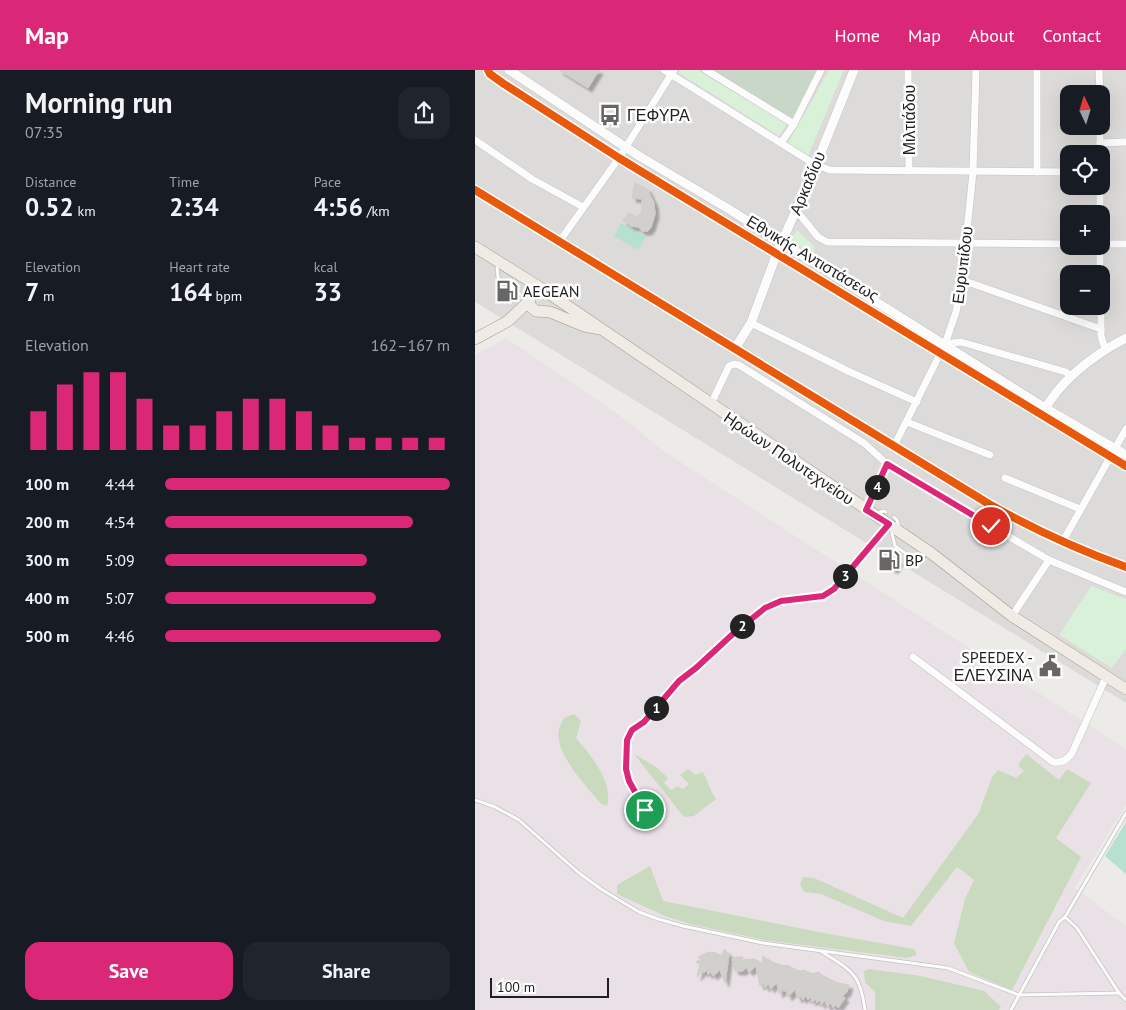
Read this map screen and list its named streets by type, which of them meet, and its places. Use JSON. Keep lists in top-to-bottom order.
{
  "streets": {
    "main road": ["Ηρώων Πολυτεχνείου"],
    "street": [
      "Μιλτιάδου",
      "Αρκαδίου",
      "Εθνικής Αντιστάσεως",
      "Ευρυπίδου"
    ]
  },
  "crossings": [
    ["Αρκαδίου", "Εθνικής Αντιστάσεως"],
    ["Εθνικής Αντιστάσεως", "Ευρυπίδου"]
  ],
  "places": {
    "bus stop": ["ΓΕΦΥΡΑ"],
    "fuel station": ["AEGEAN", "BP"],
    "public building": ["SPEEDEX - ΕΛΕΥΣΙΝΑ"]
  },
  "scale_bar": "100 m",
  "north": "top",
  "page": {
    "header": "Map",
    "nav": [
      "Home",
      "Map",
      "About",
      "Contact"
    ],
    "heading": ["Morning run", "07:35"],
    "map_buttons": ["+", "−"],
    "stats": [
      ["Distance", "0.52 km"],
      ["Time", "2:34"],
      ["Pace", "4:56 /km"],
      ["Elevation", "7 m"],
      ["Heart rate", "164 bpm"],
      ["kcal", "33"]
    ],
    "chart": ["Elevation", "162–167 m"],
    "list": [
      {
        "name": "100 m",
        "note": "4:44"
      },
      {
        "name": "200 m",
        "note": "4:54"
      },
      {
        "name": "300 m",
        "note": "5:09"
      },
      {
        "name": "400 m",
        "note": "5:07"
      },
      {
        "name": "500 m",
        "note": "4:46"
      }
    ],
    "pins": [
      "4",
      "3",
      "2",
      "1"
    ],
    "buttons": ["Save", "Share"],
    "scale": "100 m"
  }
}
